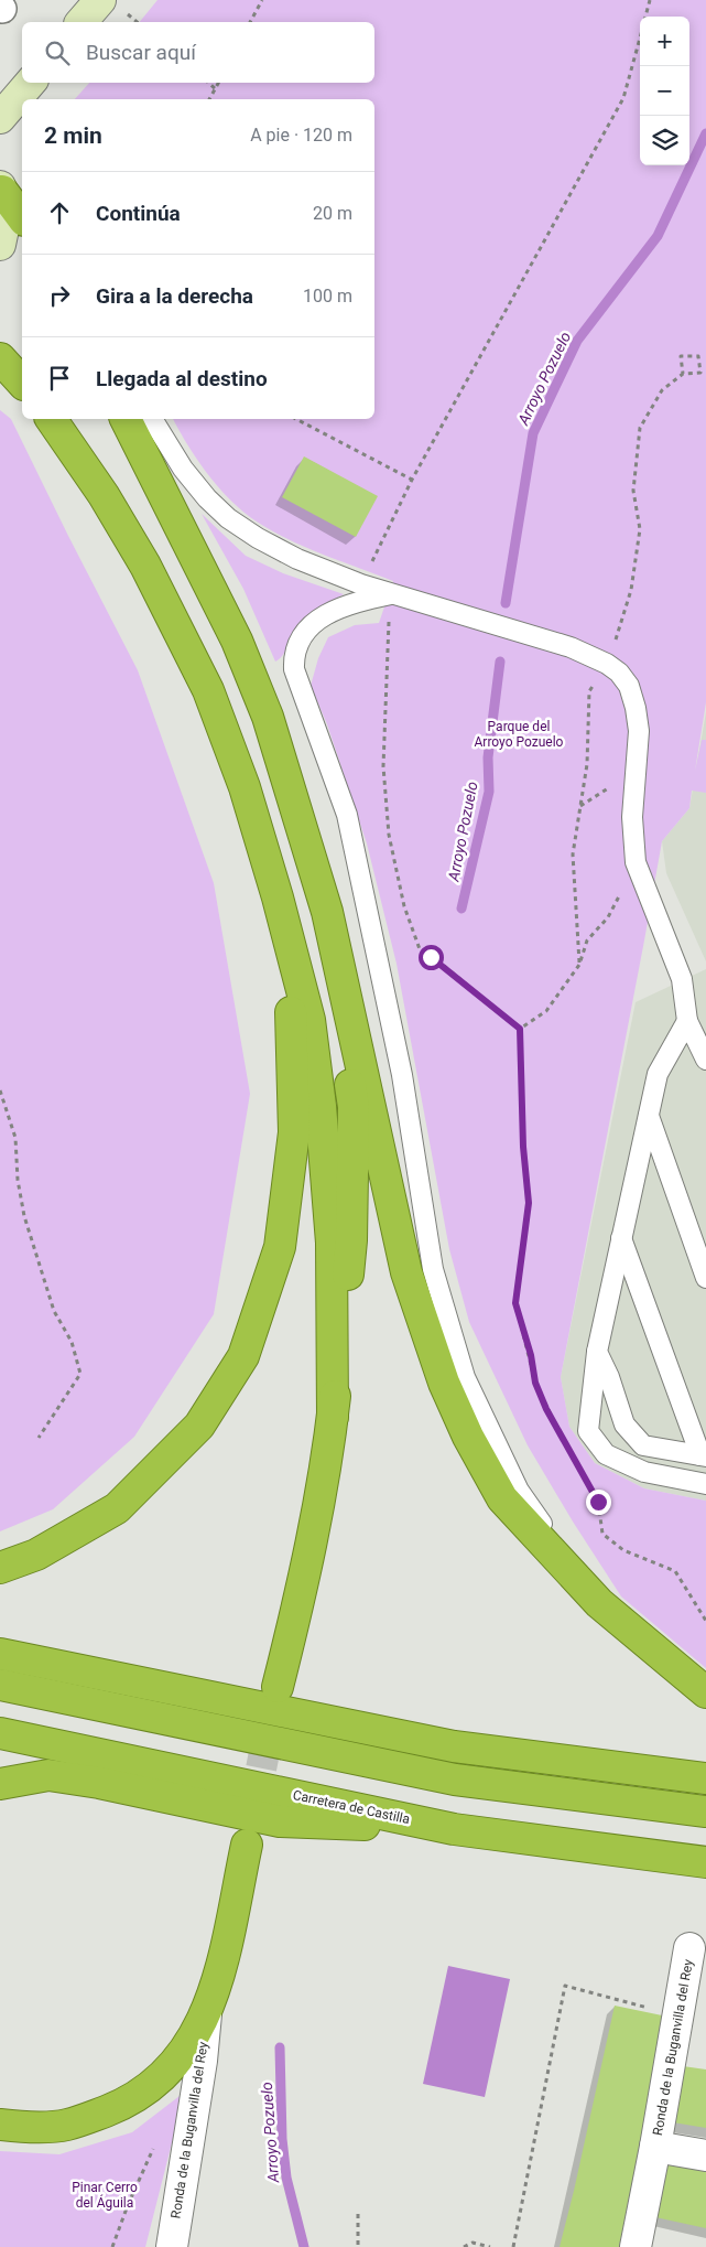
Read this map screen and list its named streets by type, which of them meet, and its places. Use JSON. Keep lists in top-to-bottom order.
{
  "streets": {
    "highway": ["Carretera de Castilla"],
    "street": ["Ronda de la Buganvilla del Rey"]
  },
  "water": ["Arroyo Pozuelo"],
  "parks": ["Parque del Arroyo Pozuelo", "Pinar Cerro del Águila"],
  "page": {
    "map_buttons": ["+", "−"],
    "search": "Buscar aquí",
    "heading": ["2 min", "A pie · 120 m"],
    "list": [
      ["Continúa", "20 m"],
      ["Gira a la derecha", "100 m"],
      "Llegada al destino"
    ]
  }
}
